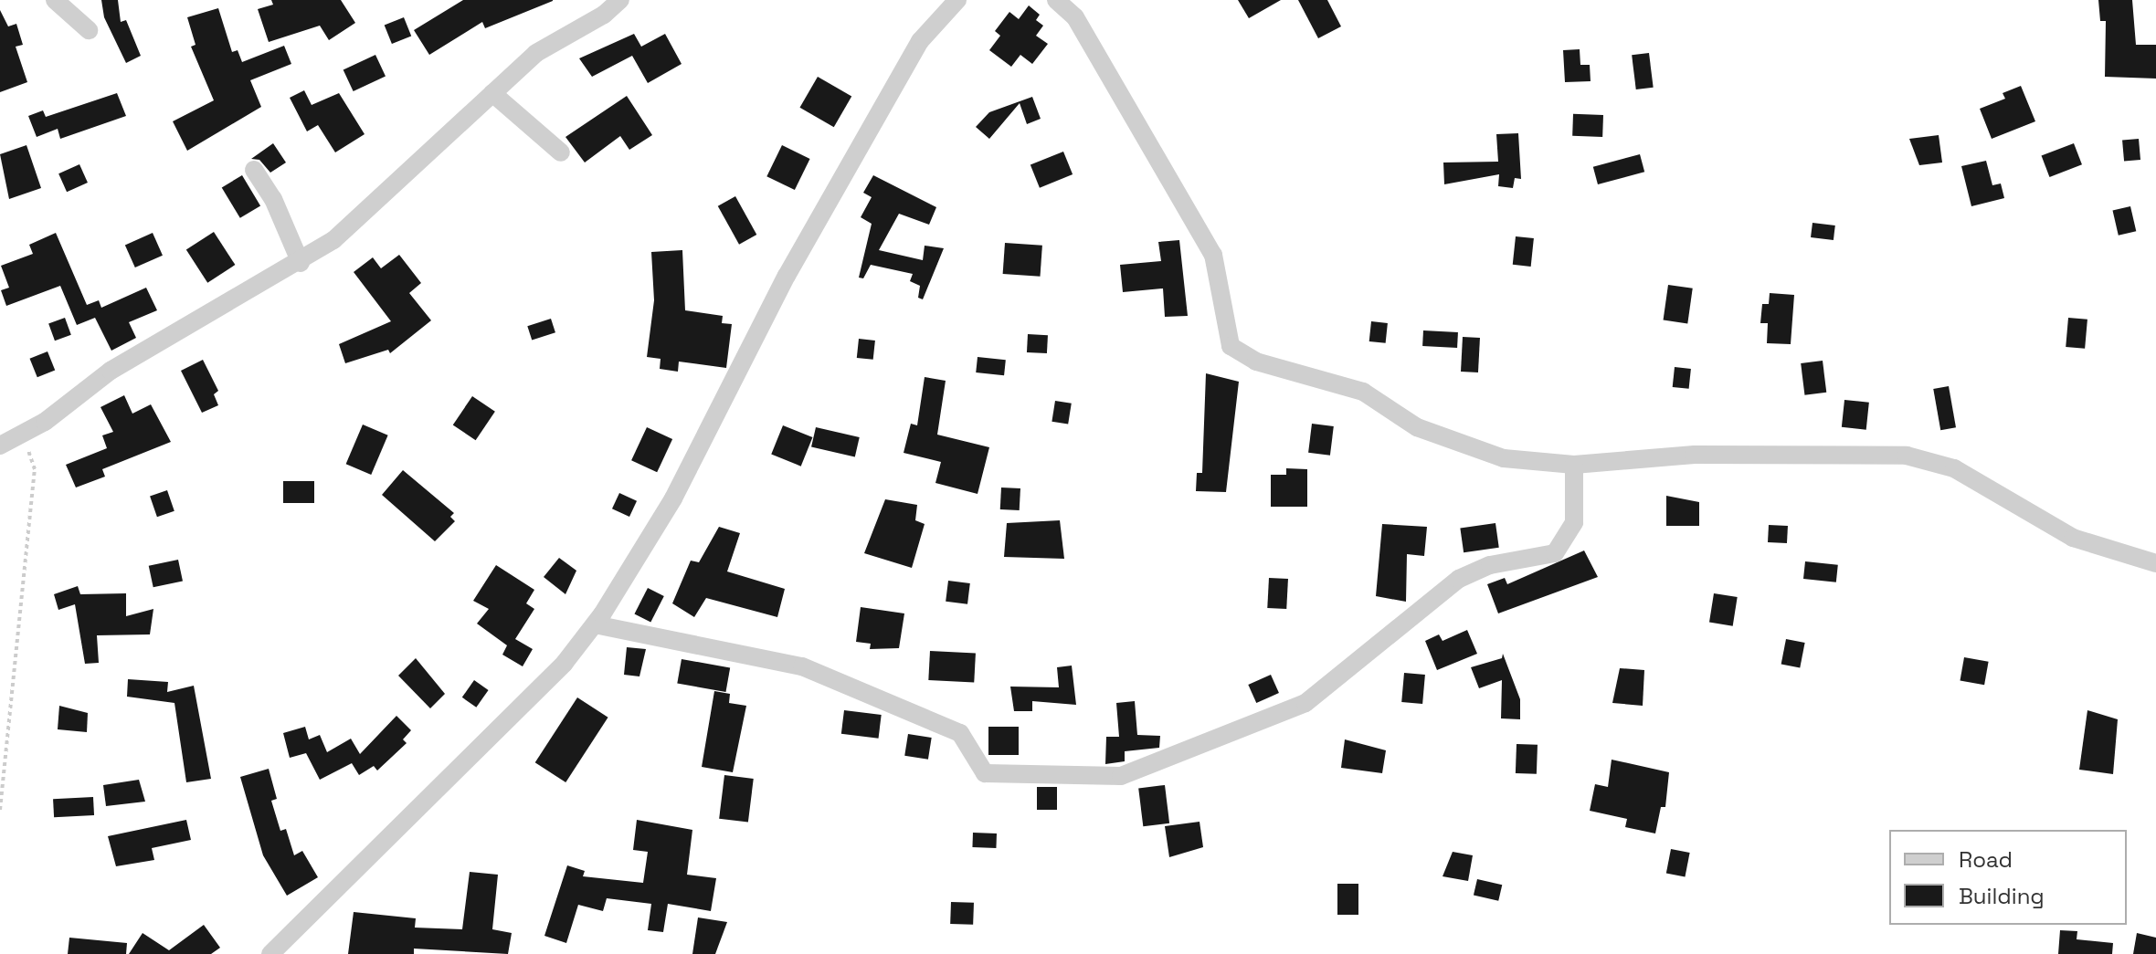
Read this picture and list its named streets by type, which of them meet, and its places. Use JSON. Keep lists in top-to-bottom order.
{
  "legend": ["Road", "Building"]
}
